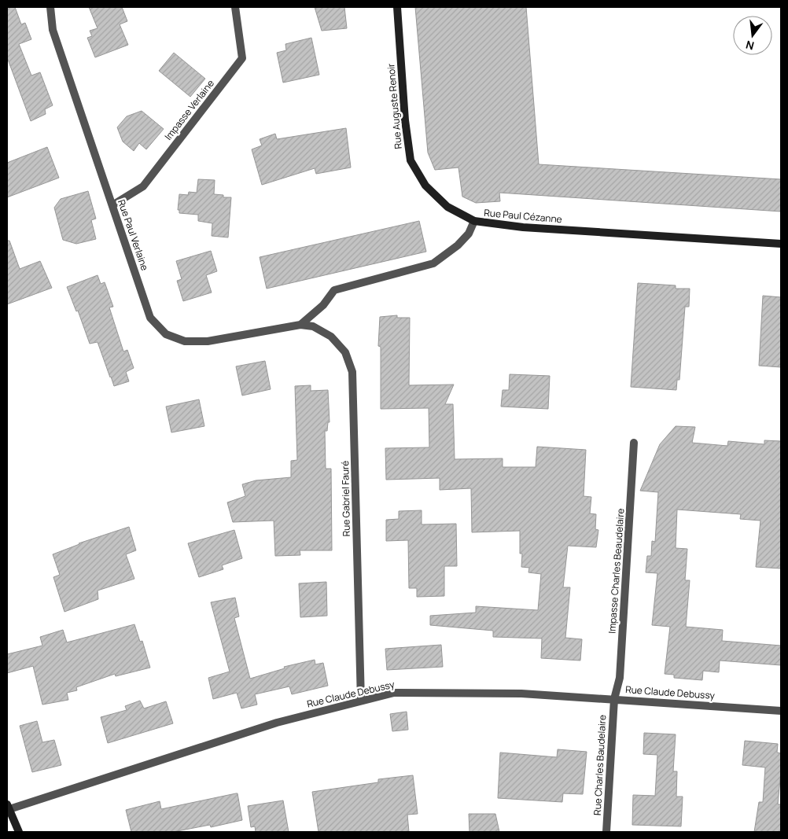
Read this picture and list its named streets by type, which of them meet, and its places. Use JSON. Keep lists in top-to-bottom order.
{
  "streets": {
    "main road": ["Rue Auguste Renoir", "Rue Paul Cézanne"],
    "street": [
      "Impasse Verlaine",
      "Rue Paul Verlaine",
      "Rue Gabriel Fauré",
      "Impasse Charles Beaudelaire",
      "Rue Claude Debussy",
      "Rue Charles Baudelaire"
    ]
  },
  "crossings": [
    ["Rue Auguste Renoir", "Rue Paul Cézanne"],
    ["Impasse Verlaine", "Rue Paul Verlaine"],
    ["Rue Paul Cézanne", "Rue Paul Verlaine"],
    ["Rue Paul Cézanne", "Rue Gabriel Fauré"],
    ["Rue Paul Verlaine", "Rue Gabriel Fauré"],
    ["Rue Gabriel Fauré", "Rue Claude Debussy"],
    ["Impasse Charles Beaudelaire", "Rue Claude Debussy"],
    ["Impasse Charles Beaudelaire", "Rue Charles Baudelaire"],
    ["Rue Claude Debussy", "Rue Charles Baudelaire"]
  ],
  "north": "bottom"
}
